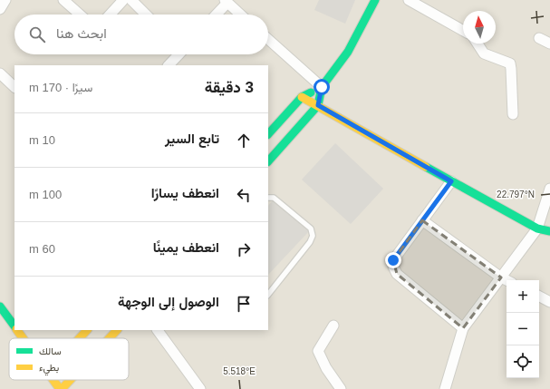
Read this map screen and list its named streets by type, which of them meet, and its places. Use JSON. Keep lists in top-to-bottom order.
{
  "legend": ["سالك", "بطيء"],
  "north": "top",
  "page": {
    "search": "ابحث هنا",
    "heading": ["3 دقيقة", "سيرًا · 170 m"],
    "list": [
      ["تابع السير", "10 m"],
      ["انعطف يسارًا", "100 m"],
      ["انعطف يمينًا", "60 m"],
      "الوصول إلى الوجهة"
    ],
    "map_buttons": ["+", "−"]
  },
  "coordinates": ["22.797°N", "5.518°E"]
}
